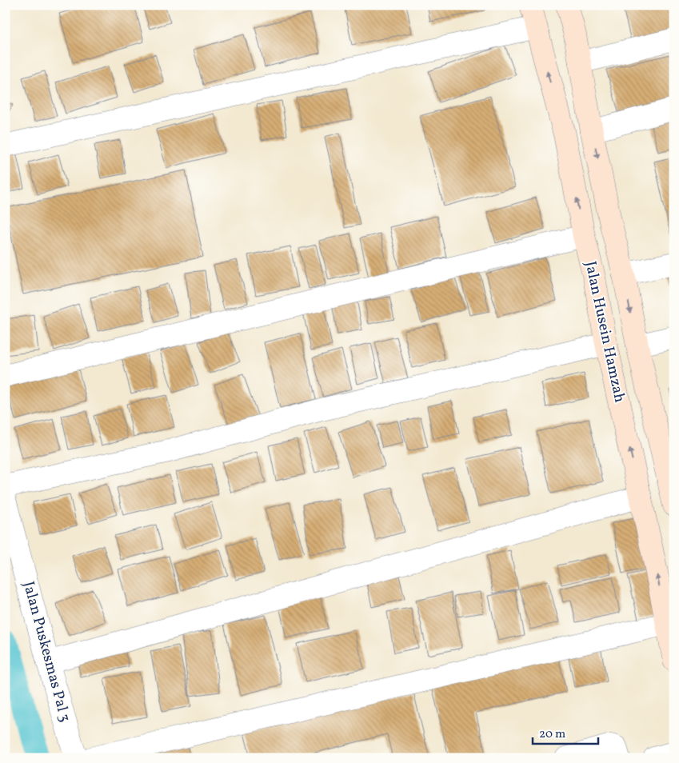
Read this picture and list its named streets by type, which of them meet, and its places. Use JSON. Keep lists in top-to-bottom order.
{
  "streets": {
    "street": ["Jalan Husein Hamzah", "Jalan Puskesmas Pal 3"]
  },
  "scale_bar": "20 m"
}
